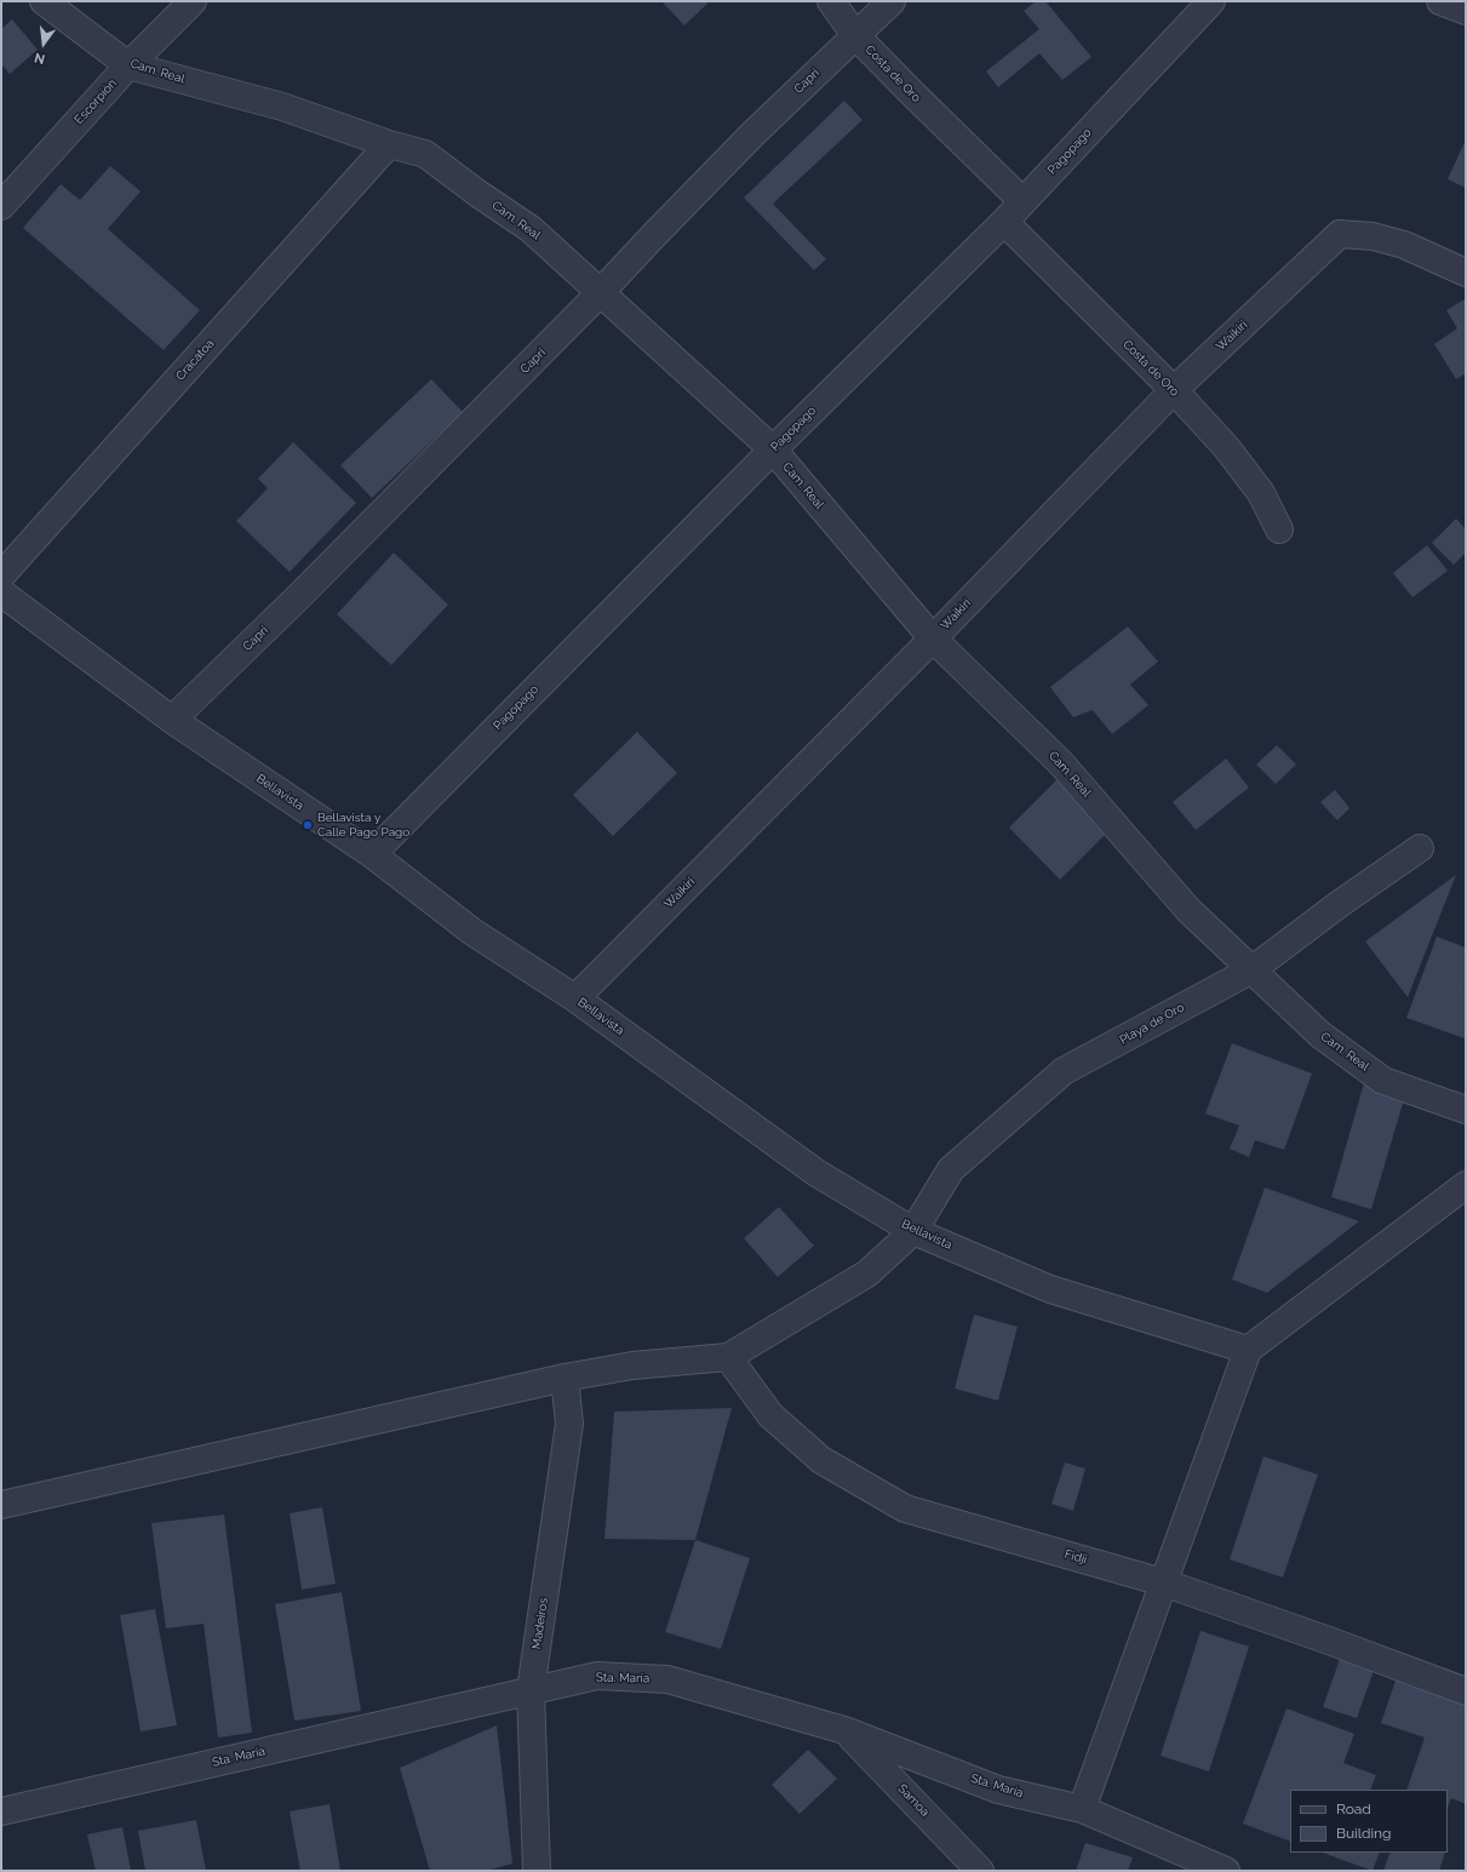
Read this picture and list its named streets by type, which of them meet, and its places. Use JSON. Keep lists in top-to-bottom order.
{
  "streets": {
    "street": [
      "Cam. Real",
      "Costa de Oro",
      "Capri",
      "Escorpión",
      "Pagopago",
      "Waikiri",
      "Cracatoa",
      "Bellavista",
      "Playa de Oro",
      "Fidji",
      "Madeiros",
      "Sta. María",
      "Samoa"
    ]
  },
  "crossings": [
    ["Cam. Real", "Capri"],
    ["Cam. Real", "Escorpión"],
    ["Cam. Real", "Pagopago"],
    ["Cam. Real", "Waikiri"],
    ["Cam. Real", "Cracatoa"],
    ["Cam. Real", "Playa de Oro"],
    ["Costa de Oro", "Capri"],
    ["Costa de Oro", "Pagopago"],
    ["Costa de Oro", "Waikiri"],
    ["Capri", "Bellavista"],
    ["Pagopago", "Bellavista"],
    ["Waikiri", "Bellavista"],
    ["Bellavista", "Playa de Oro"],
    ["Playa de Oro", "Fidji"],
    ["Madeiros", "Sta. María"],
    ["Sta. María", "Samoa"]
  ],
  "places": ["Bellavista y Calle Pago Pago"],
  "legend": ["Road", "Building"],
  "north": "bottom"
}
